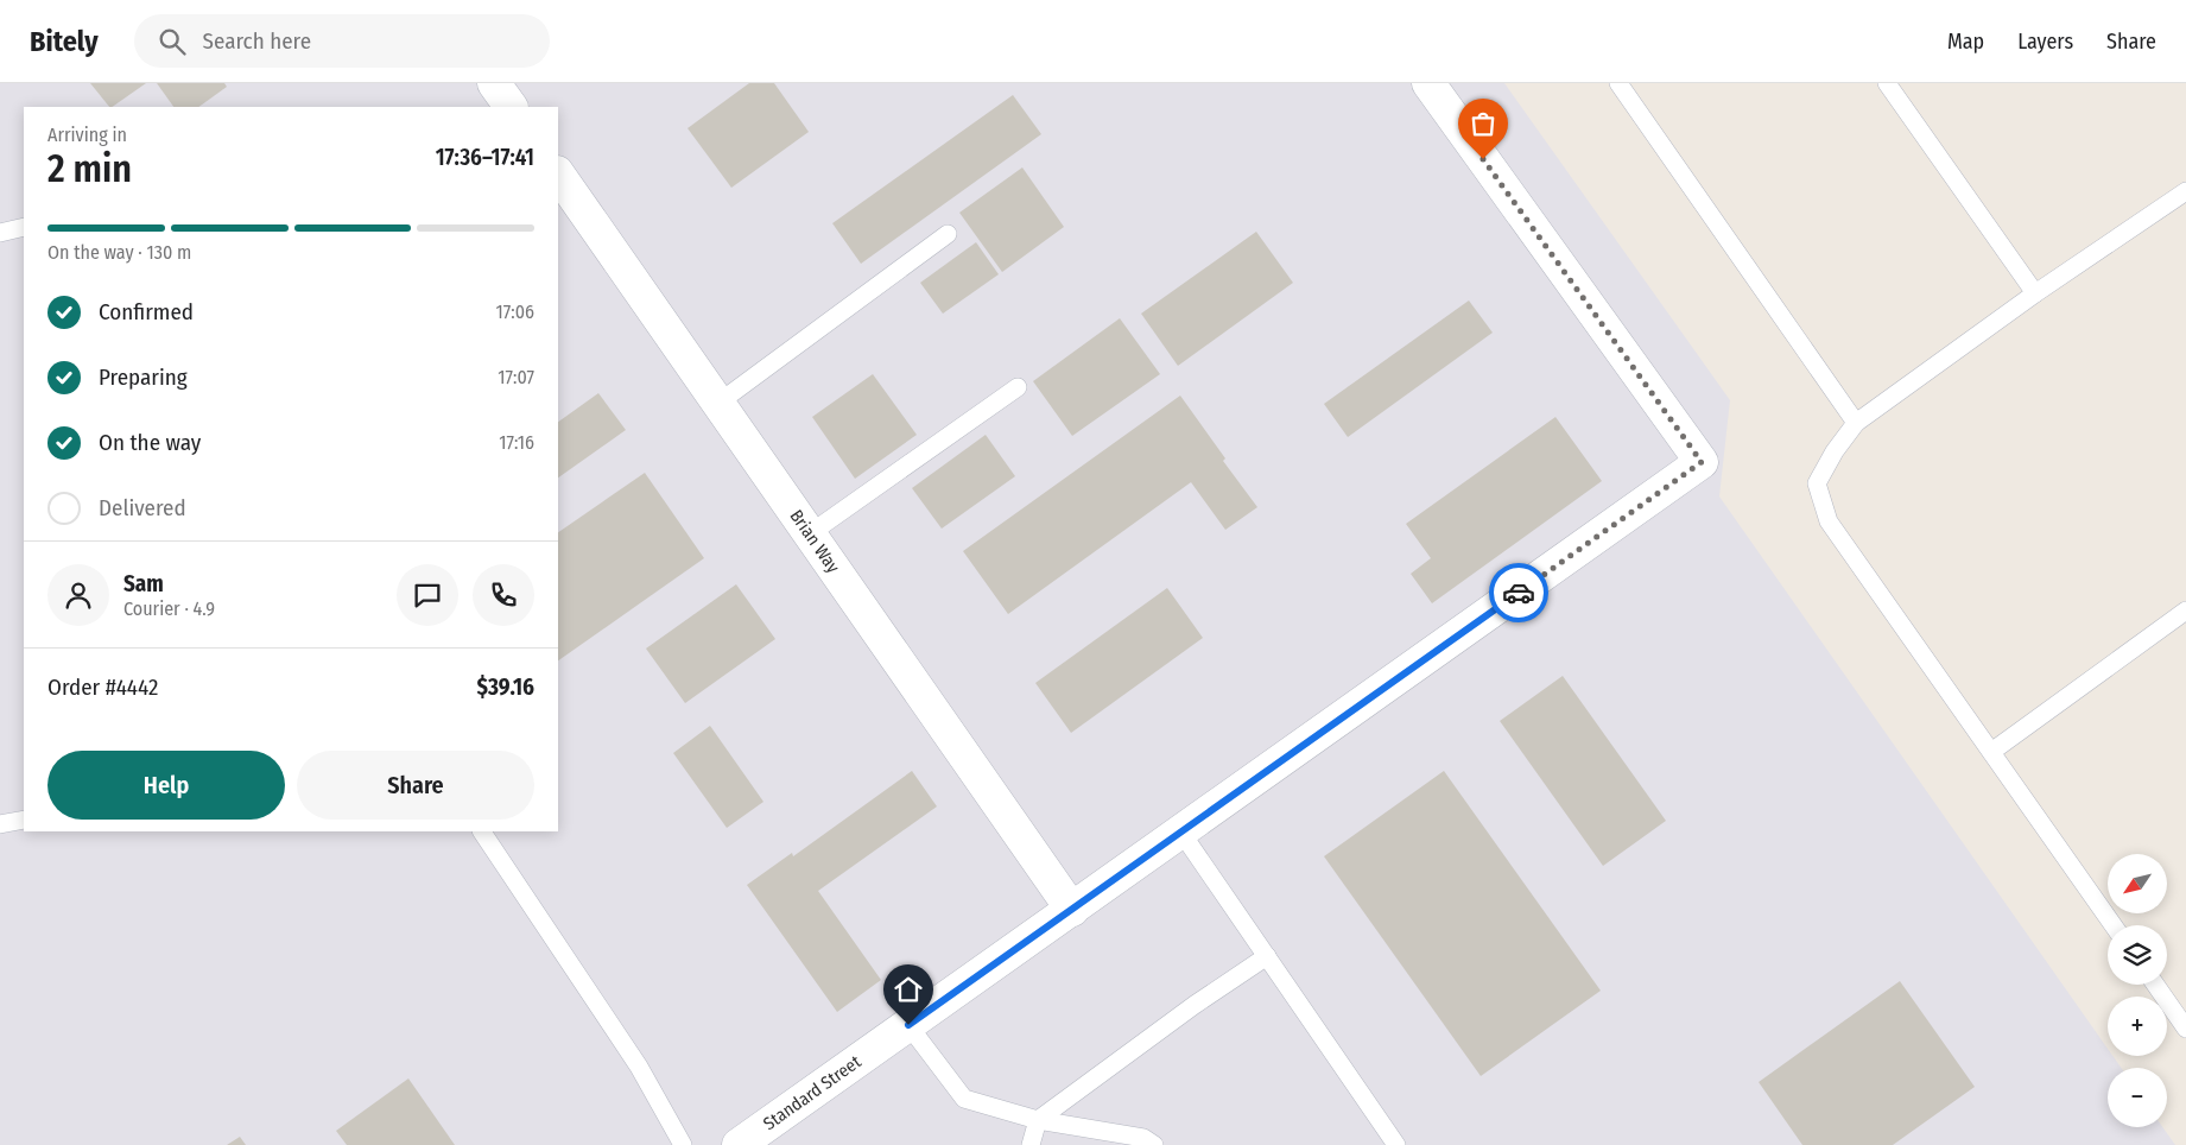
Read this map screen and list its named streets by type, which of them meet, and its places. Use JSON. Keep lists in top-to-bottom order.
{
  "streets": {
    "street": ["Brian Way", "Standard Street"]
  },
  "crossings": [
    ["Brian Way", "Standard Street"]
  ],
  "north": "bottom left",
  "page": {
    "header": "Bitely",
    "search": "Search here",
    "nav": ["Map", "Layers", "Share"],
    "heading": ["2 min", "Arriving in", "17:36–17:41"],
    "panel": [
      "Sam",
      "Courier · 4.9",
      "Order #4442",
      "$39.16"
    ],
    "bar": "On the way · 130 m",
    "list": [
      ["Confirmed", "17:06"],
      ["Preparing", "17:07"],
      ["On the way", "17:16"],
      "Delivered"
    ],
    "buttons": ["Help", "Share"],
    "map_buttons": ["+", "−"]
  }
}
